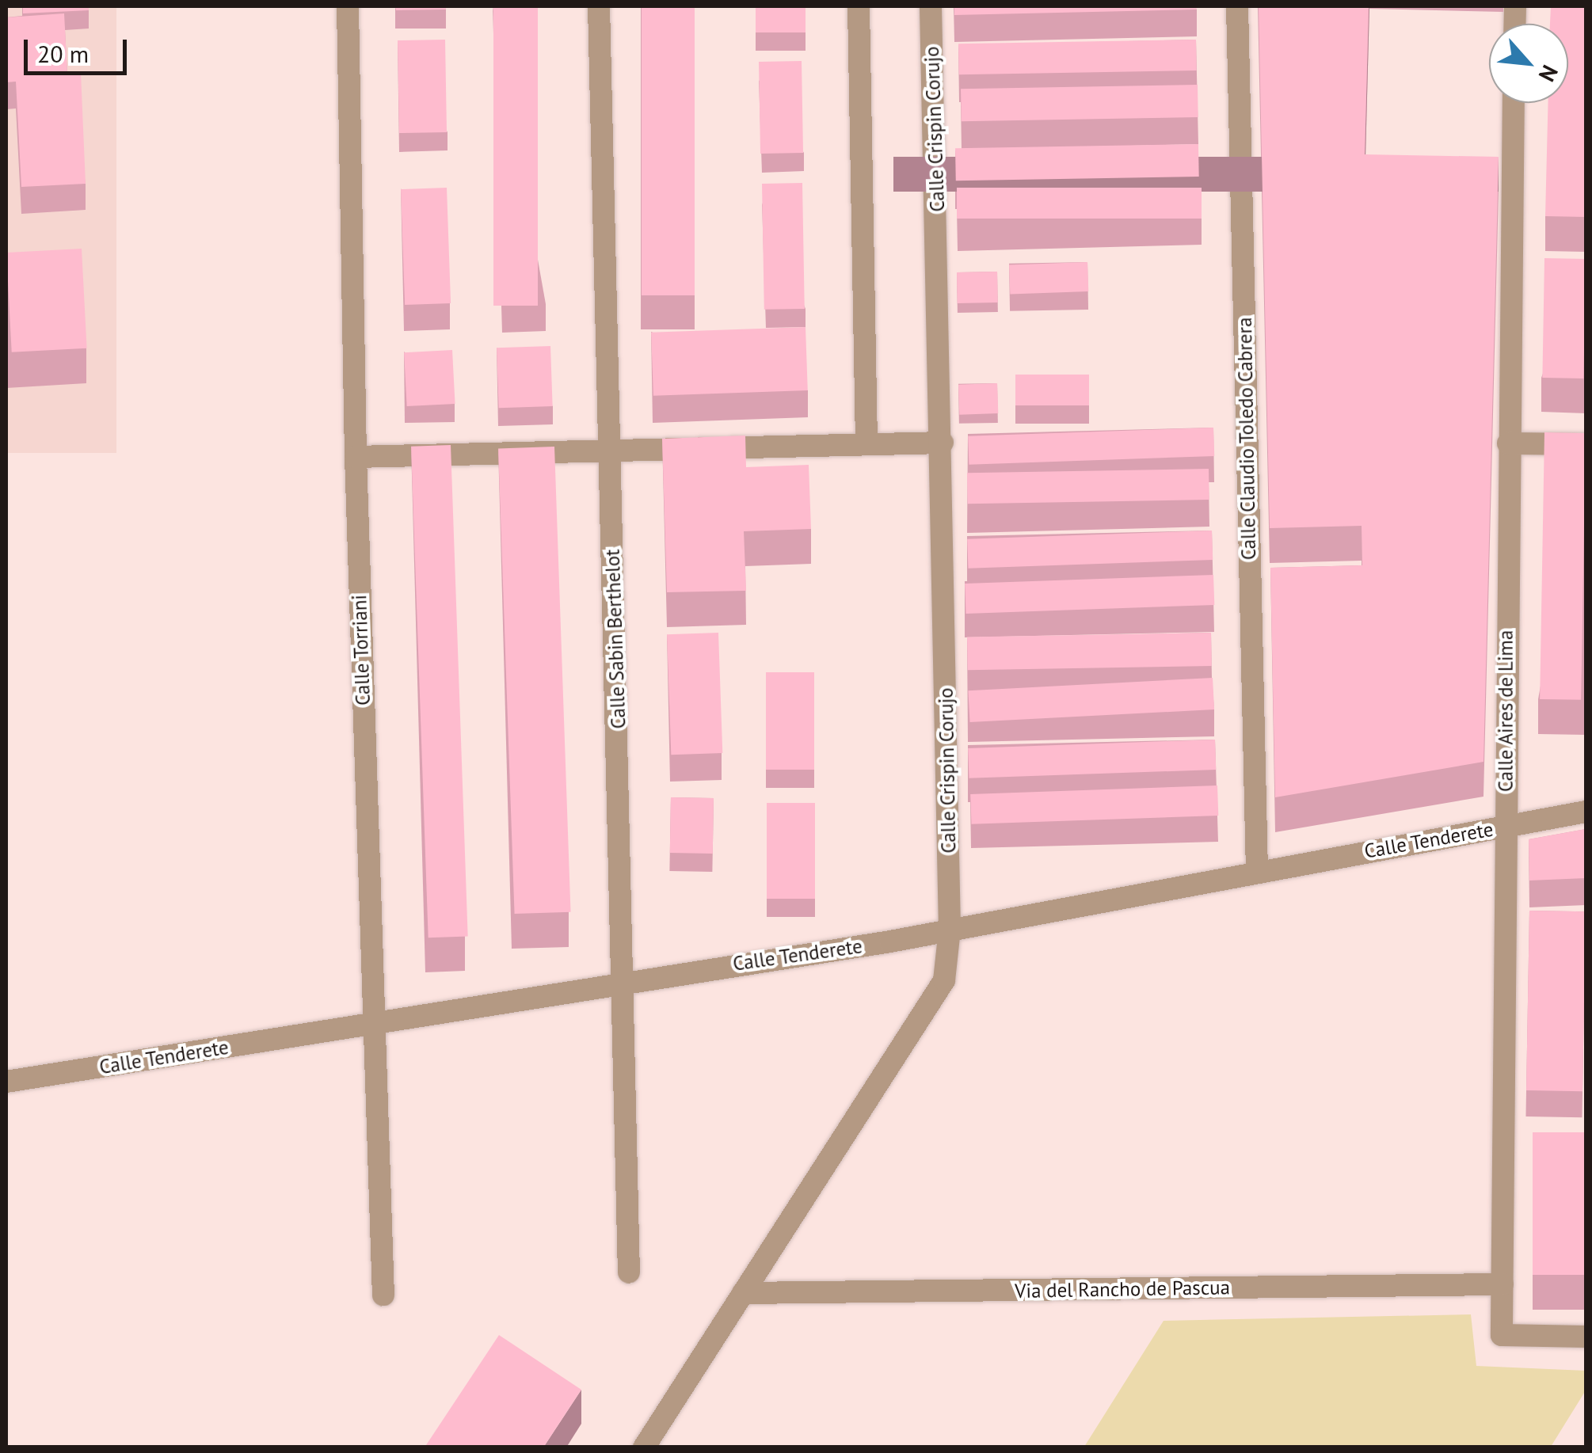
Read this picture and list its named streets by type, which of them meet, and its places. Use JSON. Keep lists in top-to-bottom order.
{
  "streets": {
    "street": [
      "Calle Crispin Corujo",
      "Calle Claudio Toledo Cabrera",
      "Calle Sabin Berthelot",
      "Calle Torriani",
      "Calle Aires de Lima",
      "Calle Tenderete",
      "Via del Rancho de Pascua"
    ]
  },
  "crossings": [
    ["Calle Crispin Corujo", "Calle Tenderete"],
    ["Calle Crispin Corujo", "Via del Rancho de Pascua"],
    ["Calle Claudio Toledo Cabrera", "Calle Tenderete"],
    ["Calle Sabin Berthelot", "Calle Tenderete"],
    ["Calle Torriani", "Calle Tenderete"],
    ["Calle Aires de Lima", "Calle Tenderete"],
    ["Calle Aires de Lima", "Via del Rancho de Pascua"]
  ],
  "scale_bar": "20 m",
  "north": "bottom right"
}
